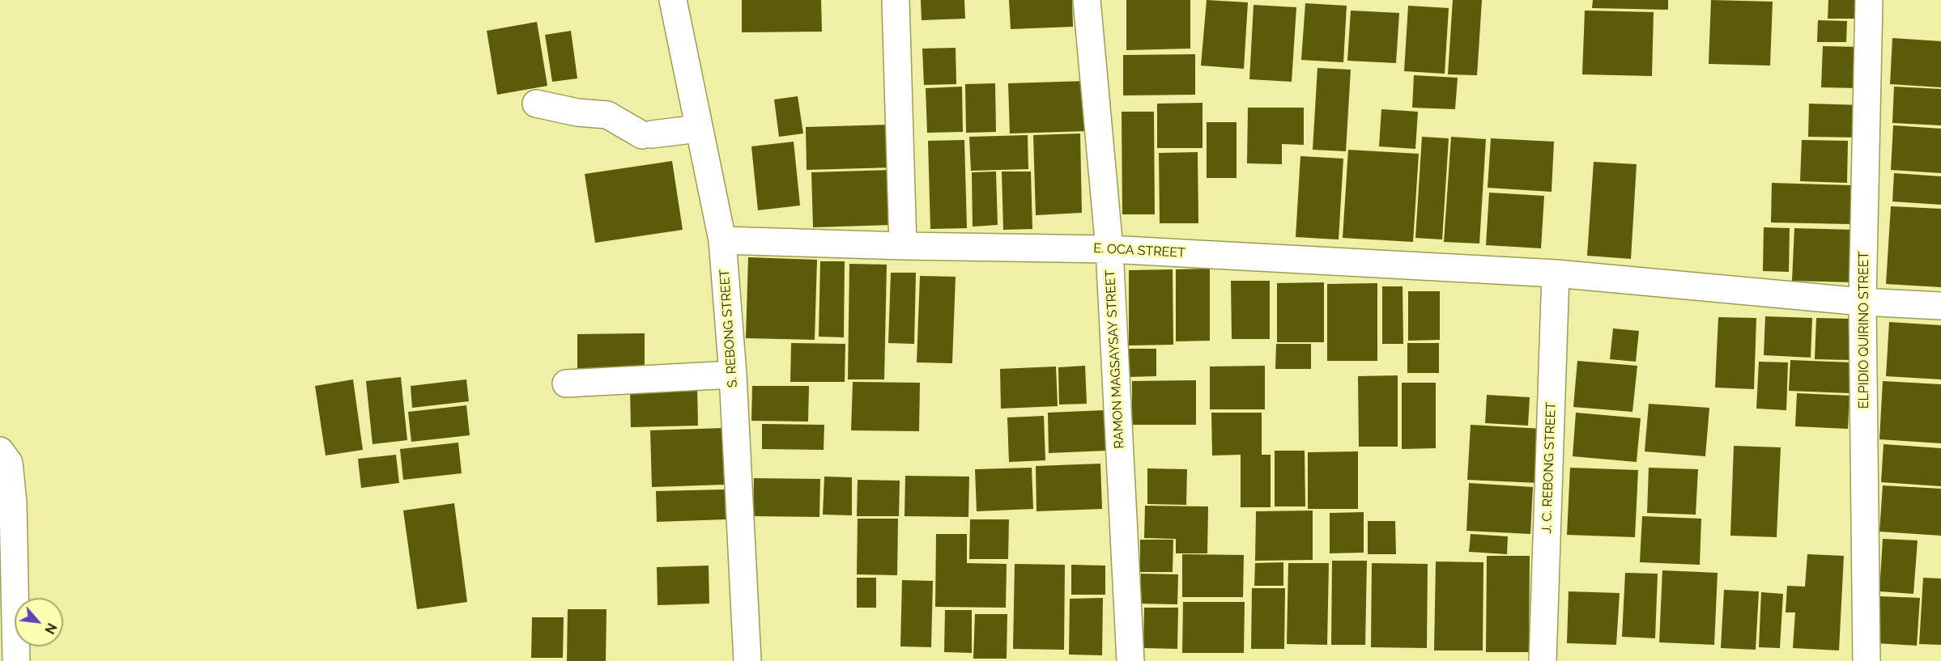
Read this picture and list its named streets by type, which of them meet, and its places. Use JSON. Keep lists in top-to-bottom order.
{
  "streets": {
    "street": [
      "E. OCA STREET",
      "S. REBONG STREET",
      "ELPIDIO QUIRINO STREET",
      "RAMON MAGSAYSAY STREET",
      "J. C. REBONG STREET"
    ]
  },
  "crossings": [
    ["E. OCA STREET", "S. REBONG STREET"],
    ["E. OCA STREET", "ELPIDIO QUIRINO STREET"],
    ["E. OCA STREET", "RAMON MAGSAYSAY STREET"],
    ["E. OCA STREET", "J. C. REBONG STREET"]
  ],
  "north": "bottom right"
}
